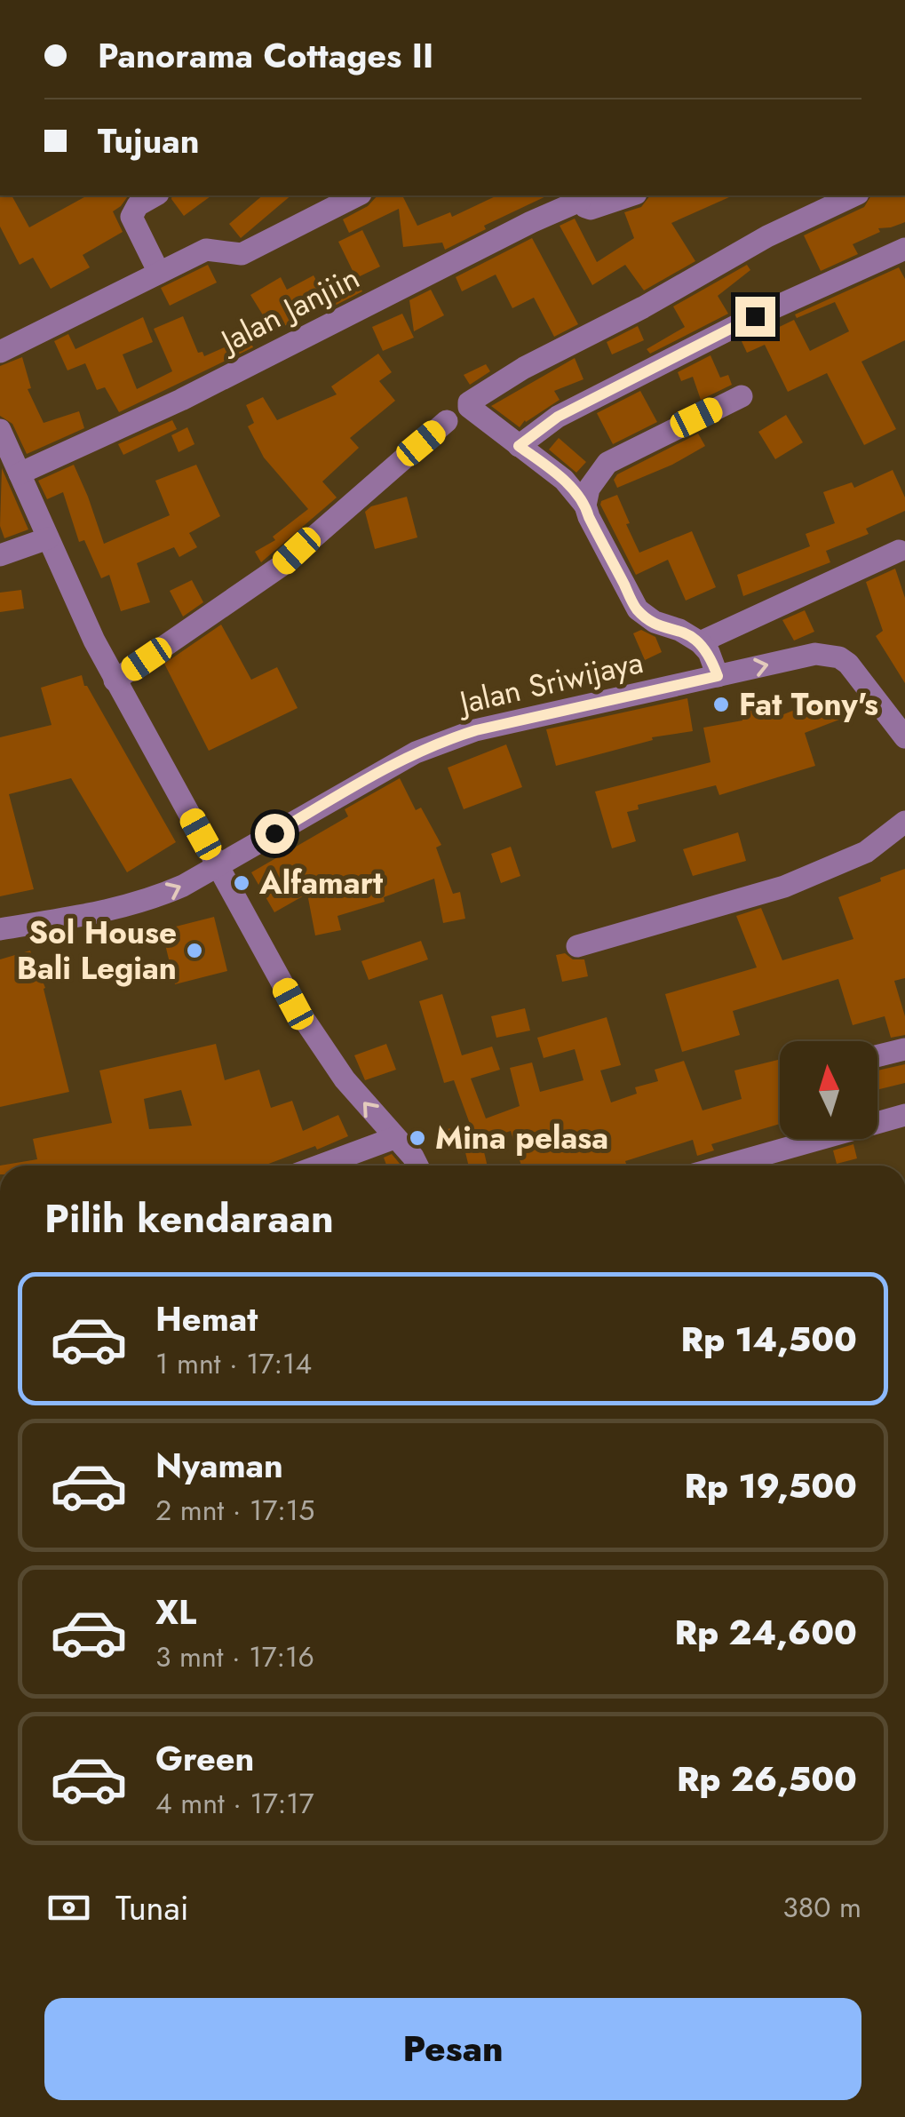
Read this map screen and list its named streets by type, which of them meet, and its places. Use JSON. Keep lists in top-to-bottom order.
{
  "streets": {
    "street": ["Jalan Janjiin", "Jalan Sriwijaya"]
  },
  "places": [
    "Fat Tony's",
    "Alfamart",
    "Sol House Bali Legian",
    "Mina pelasa"
  ],
  "north": "top",
  "page": {
    "banner": ["Panorama Cottages II", "Tujuan"],
    "heading": "Pilih kendaraan",
    "list": [
      {
        "name": "Hemat",
        "note": "1 mnt · 17:14",
        "value": "Rp 14,500"
      },
      {
        "name": "Nyaman",
        "note": "2 mnt · 17:15",
        "value": "Rp 19,500"
      },
      {
        "name": "XL",
        "note": "3 mnt · 17:16",
        "value": "Rp 24,600"
      },
      {
        "name": "Green",
        "note": "4 mnt · 17:17",
        "value": "Rp 26,500"
      }
    ],
    "pay": ["Tunai", "380 m"],
    "buttons": "Pesan"
  }
}
